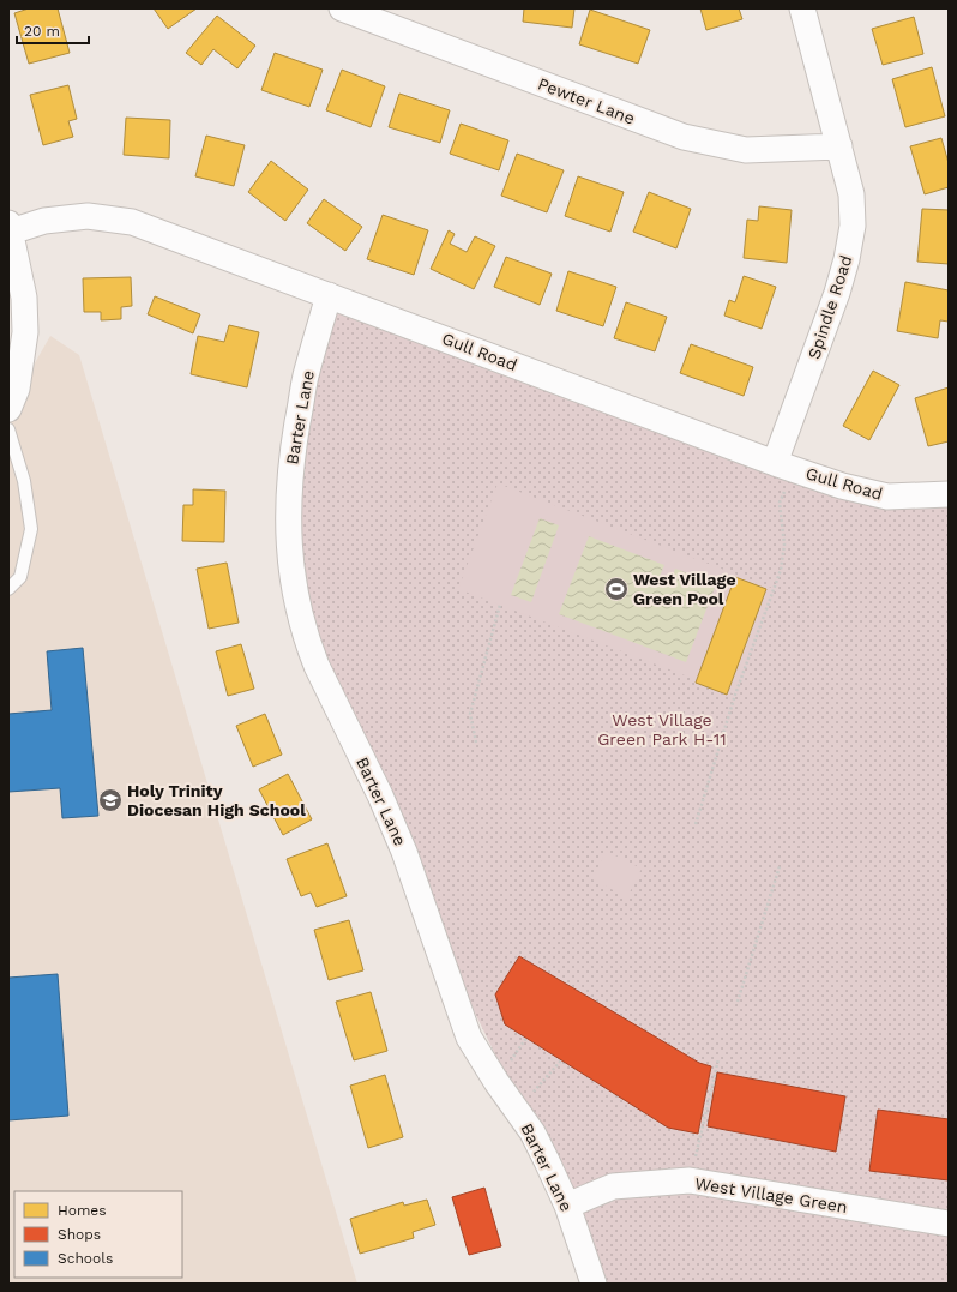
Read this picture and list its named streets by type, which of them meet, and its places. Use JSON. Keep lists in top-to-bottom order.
{
  "streets": {
    "street": [
      "Pewter Lane",
      "Spindle Road",
      "Gull Road",
      "Barter Lane",
      "West Village Green"
    ]
  },
  "crossings": [
    ["Pewter Lane", "Spindle Road"],
    ["Spindle Road", "Gull Road"],
    ["Gull Road", "Barter Lane"],
    ["Barter Lane", "West Village Green"]
  ],
  "parks": ["West Village Green Park H-11"],
  "places": {
    "sports": ["West Village Green Pool"],
    "school or university": ["Holy Trinity Diocesan High School"]
  },
  "legend": ["Homes", "Shops", "Schools"],
  "scale_bar": "20 m"
}
